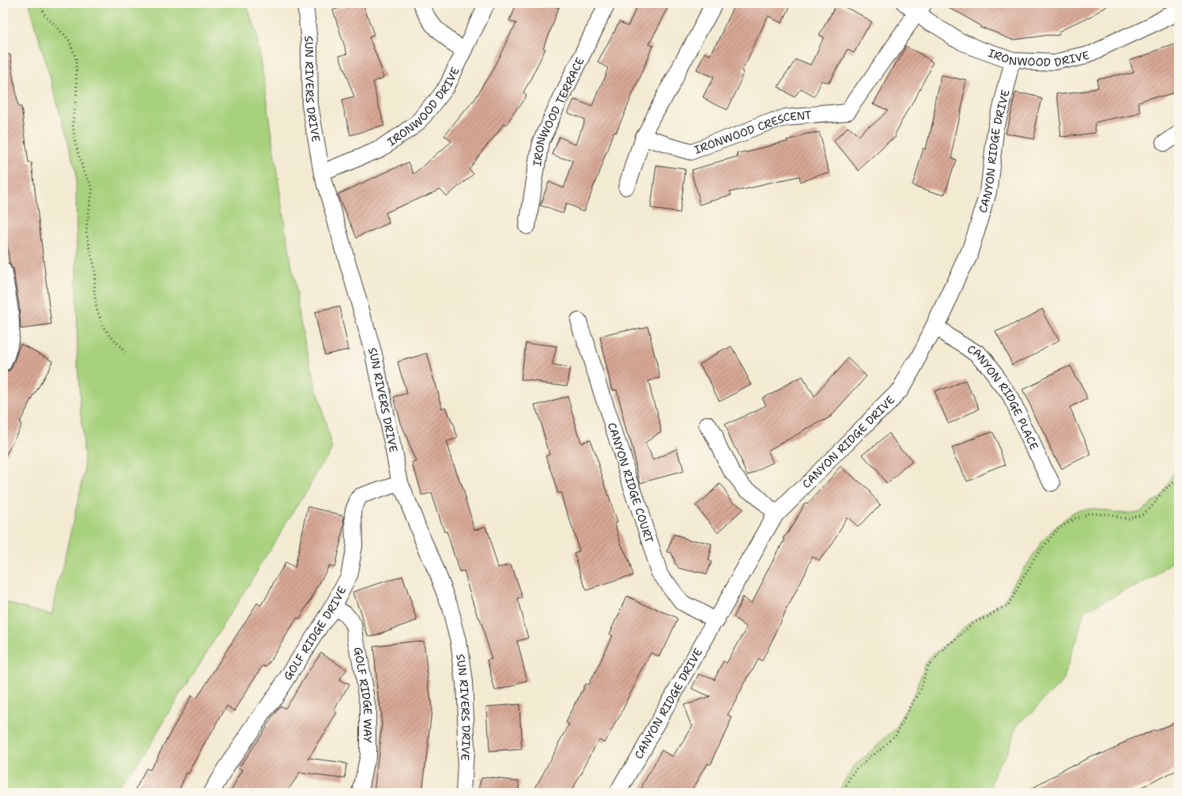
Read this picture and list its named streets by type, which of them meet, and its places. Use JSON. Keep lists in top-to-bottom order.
{
  "streets": {
    "street": [
      "IRONWOOD DRIVE",
      "SUN RIVERS DRIVE",
      "IRONWOOD TERRACE",
      "IRONWOOD CRESCENT",
      "CANYON RIDGE DRIVE",
      "CANYON RIDGE PLACE",
      "CANYON RIDGE COURT",
      "GOLF RIDGE DRIVE",
      "GOLF RIDGE WAY"
    ]
  },
  "crossings": [
    ["IRONWOOD DRIVE", "SUN RIVERS DRIVE"],
    ["IRONWOOD DRIVE", "IRONWOOD CRESCENT"],
    ["IRONWOOD DRIVE", "CANYON RIDGE DRIVE"],
    ["SUN RIVERS DRIVE", "GOLF RIDGE DRIVE"],
    ["CANYON RIDGE DRIVE", "CANYON RIDGE PLACE"],
    ["CANYON RIDGE DRIVE", "CANYON RIDGE COURT"],
    ["GOLF RIDGE DRIVE", "GOLF RIDGE WAY"]
  ]
}
